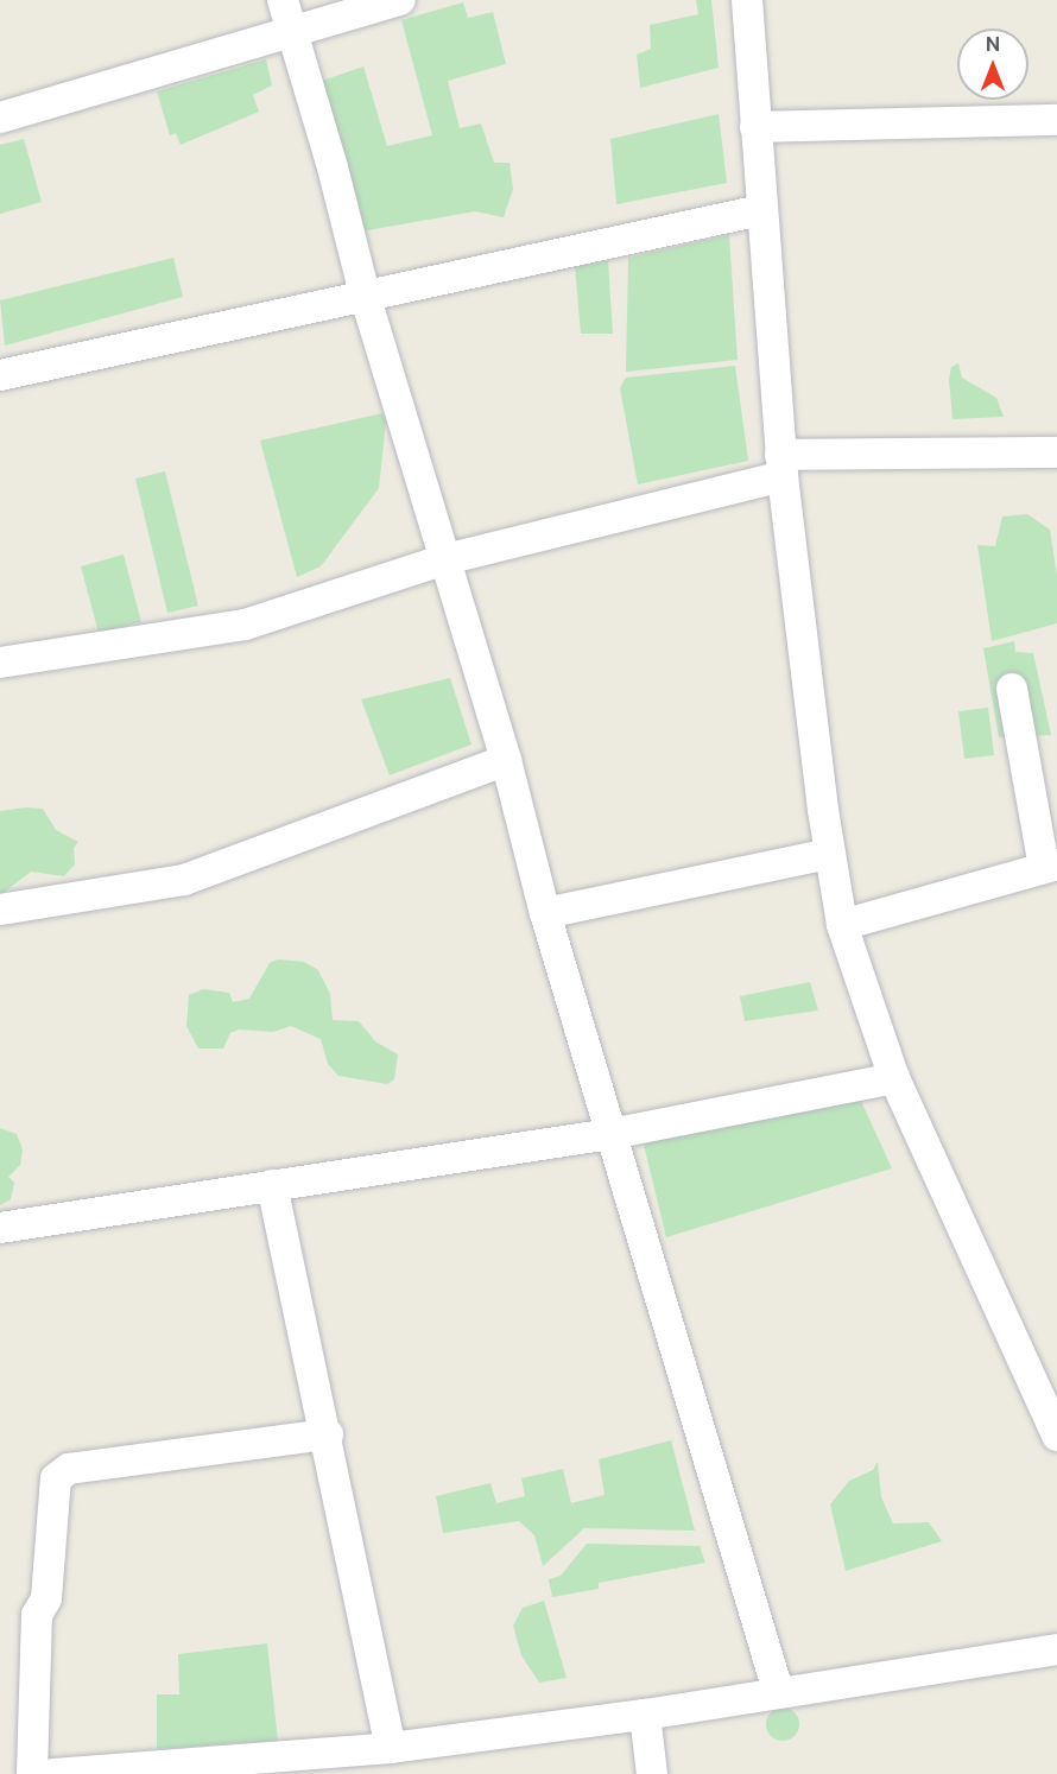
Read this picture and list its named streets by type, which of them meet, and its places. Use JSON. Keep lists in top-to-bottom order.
{
  "north": "top"
}
